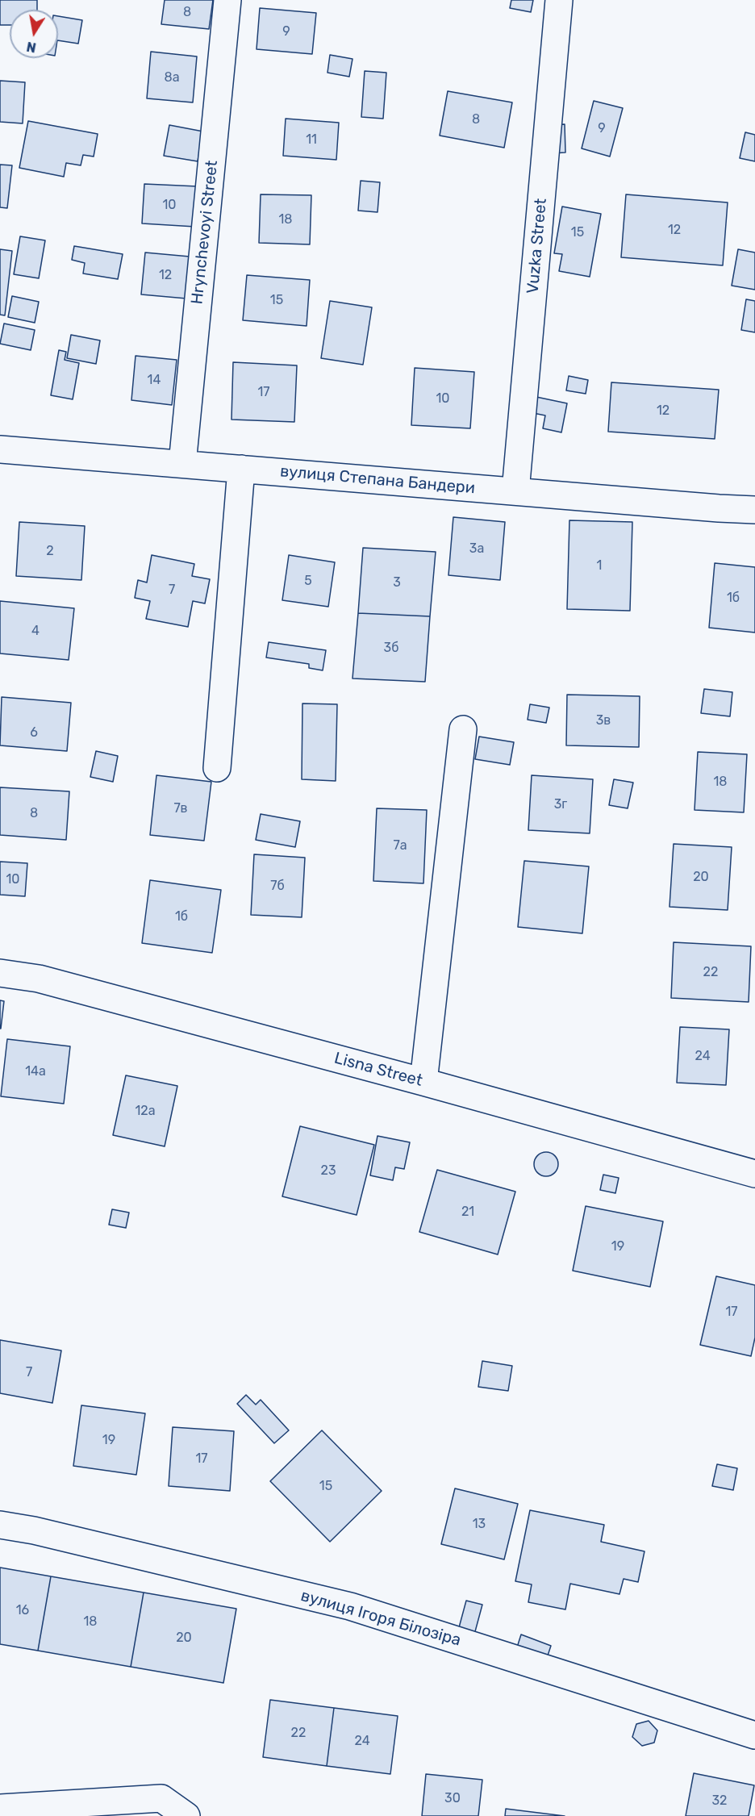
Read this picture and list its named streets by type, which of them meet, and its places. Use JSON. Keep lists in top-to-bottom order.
{
  "streets": {
    "street": [
      "Hrynchevoyi Street",
      "Vuzka Street",
      "вулиця Степана Бандери",
      "Lisna Street",
      "вулиця Ігоря Білозіра"
    ]
  },
  "crossings": [
    ["Hrynchevoyi Street", "вулиця Степана Бандери"],
    ["Vuzka Street", "вулиця Степана Бандери"]
  ],
  "house_numbers": [
    "8",
    "9",
    "8а",
    "8",
    "9",
    "11",
    "10",
    "18",
    "12",
    "15",
    "12",
    "15",
    "14",
    "17",
    "10",
    "12",
    "3а",
    "2",
    "1",
    "5",
    "3",
    "7",
    "1б",
    "4",
    "3б",
    "3в",
    "6",
    "18",
    "3г",
    "7в",
    "8",
    "7а",
    "20",
    "10",
    "7б",
    "1б",
    "22",
    "24",
    "14а",
    "12а",
    "23",
    "21",
    "19",
    "17",
    "7",
    "19",
    "17",
    "15",
    "13",
    "16",
    "18",
    "20",
    "22",
    "24",
    "30",
    "32"
  ],
  "north": "bottom"
}
